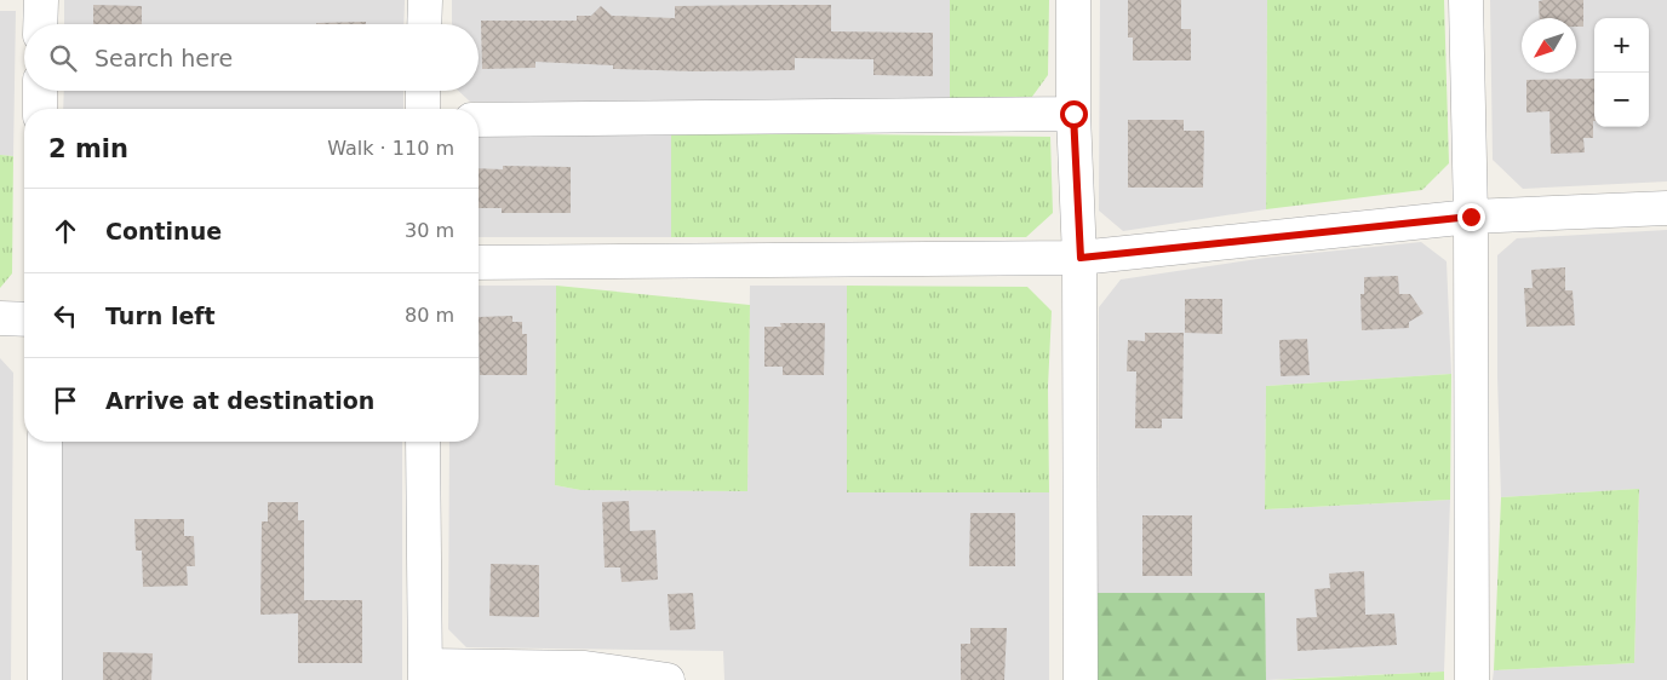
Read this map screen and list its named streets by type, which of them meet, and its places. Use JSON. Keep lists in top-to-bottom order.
{
  "north": "bottom left",
  "page": {
    "map_buttons": ["+", "−"],
    "search": "Search here",
    "heading": ["2 min", "Walk · 110 m"],
    "list": [
      ["Continue", "30 m"],
      ["Turn left", "80 m"],
      "Arrive at destination"
    ]
  }
}
